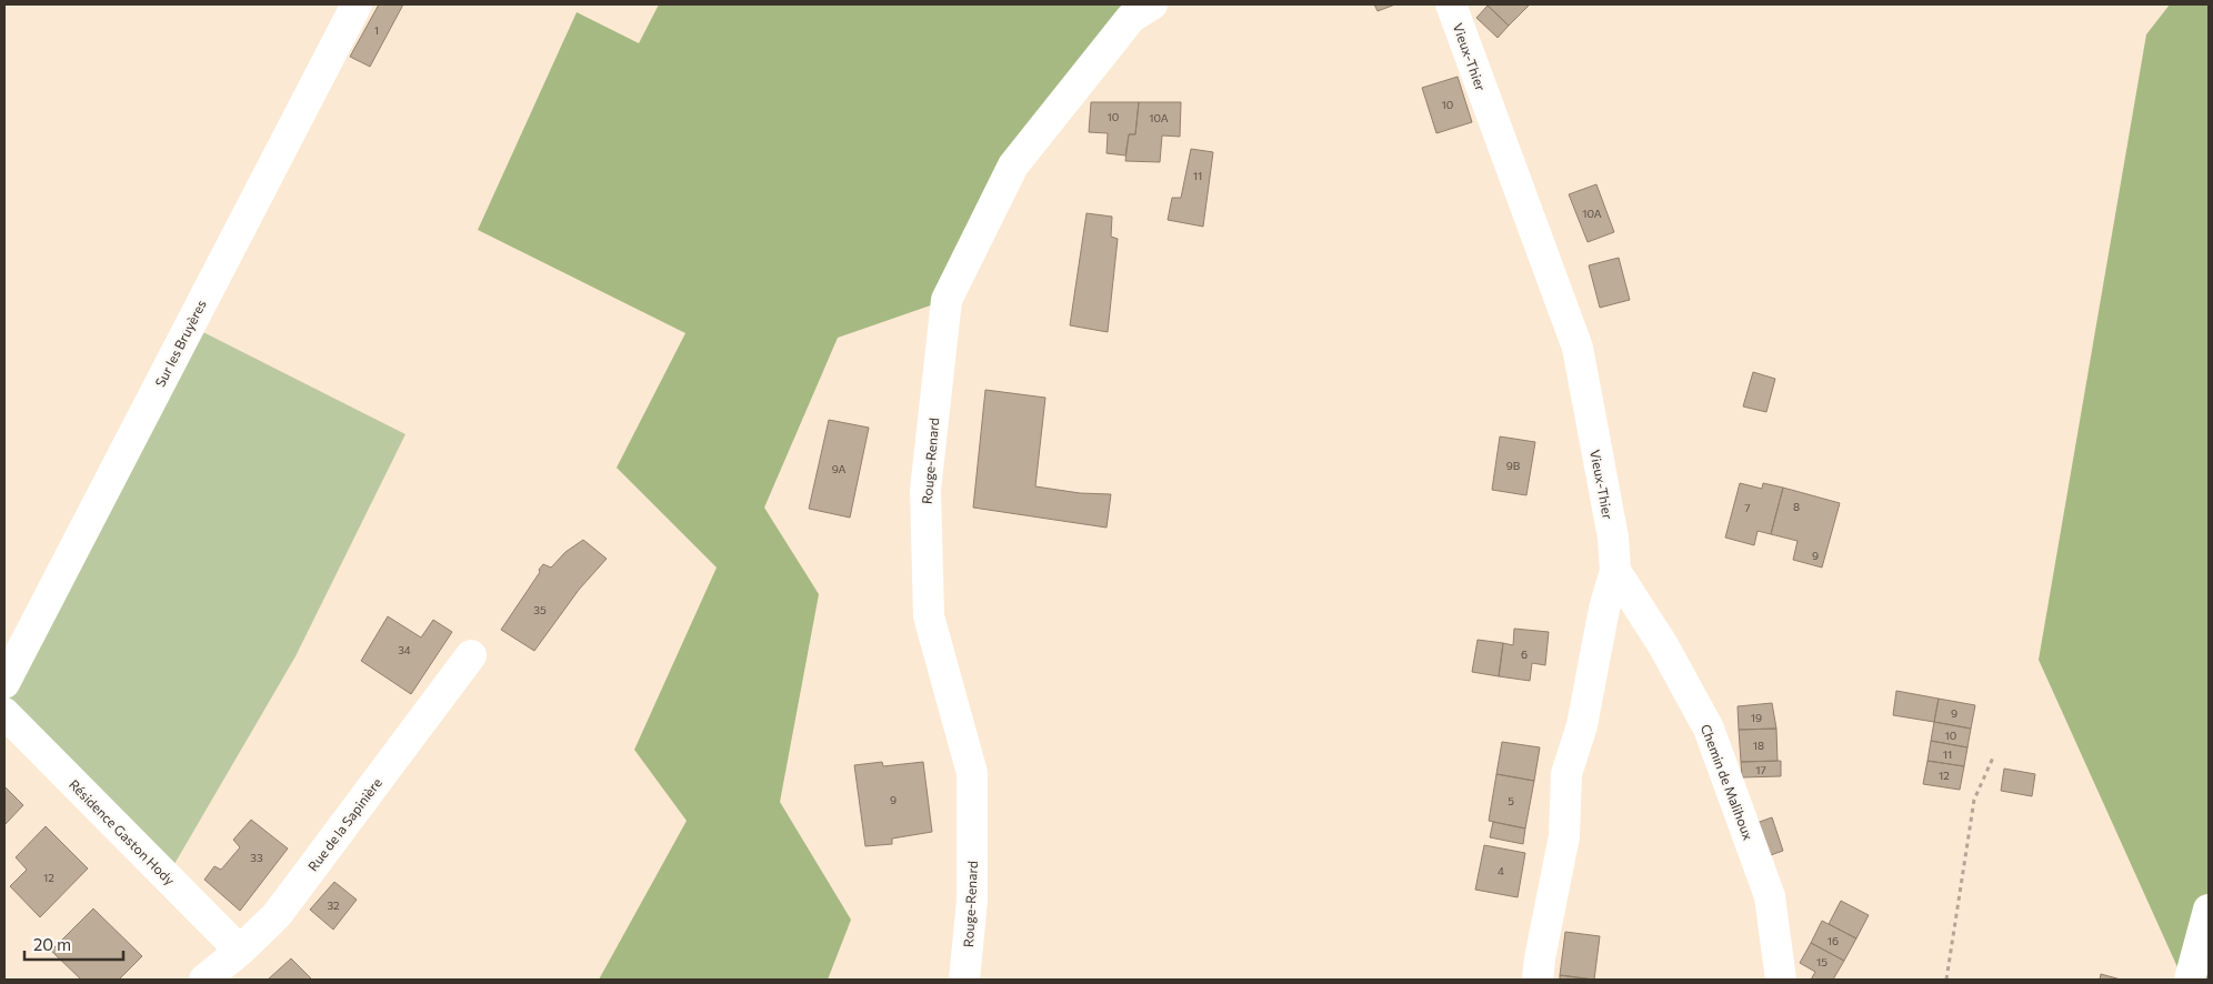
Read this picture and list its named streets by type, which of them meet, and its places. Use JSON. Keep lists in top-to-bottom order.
{
  "streets": {
    "street": [
      "Vieux-Thier",
      "Sur les Bruyères",
      "Rouge-Renard",
      "Chemin de Malihoux",
      "Rue de la Sapinière",
      "Résidence Gaston Hody"
    ]
  },
  "crossings": [
    ["Vieux-Thier", "Chemin de Malihoux"],
    ["Rue de la Sapinière", "Résidence Gaston Hody"]
  ],
  "house_numbers": [
    "1",
    "10",
    "10",
    "10A",
    "11",
    "10A",
    "9B",
    "9A",
    "8",
    "7",
    "9",
    "35",
    "34",
    "6",
    "9",
    "19",
    "10",
    "18",
    "11",
    "17",
    "12",
    "9",
    "5",
    "33",
    "4",
    "12",
    "32",
    "16",
    "15"
  ],
  "scale_bar": "20 m"
}
